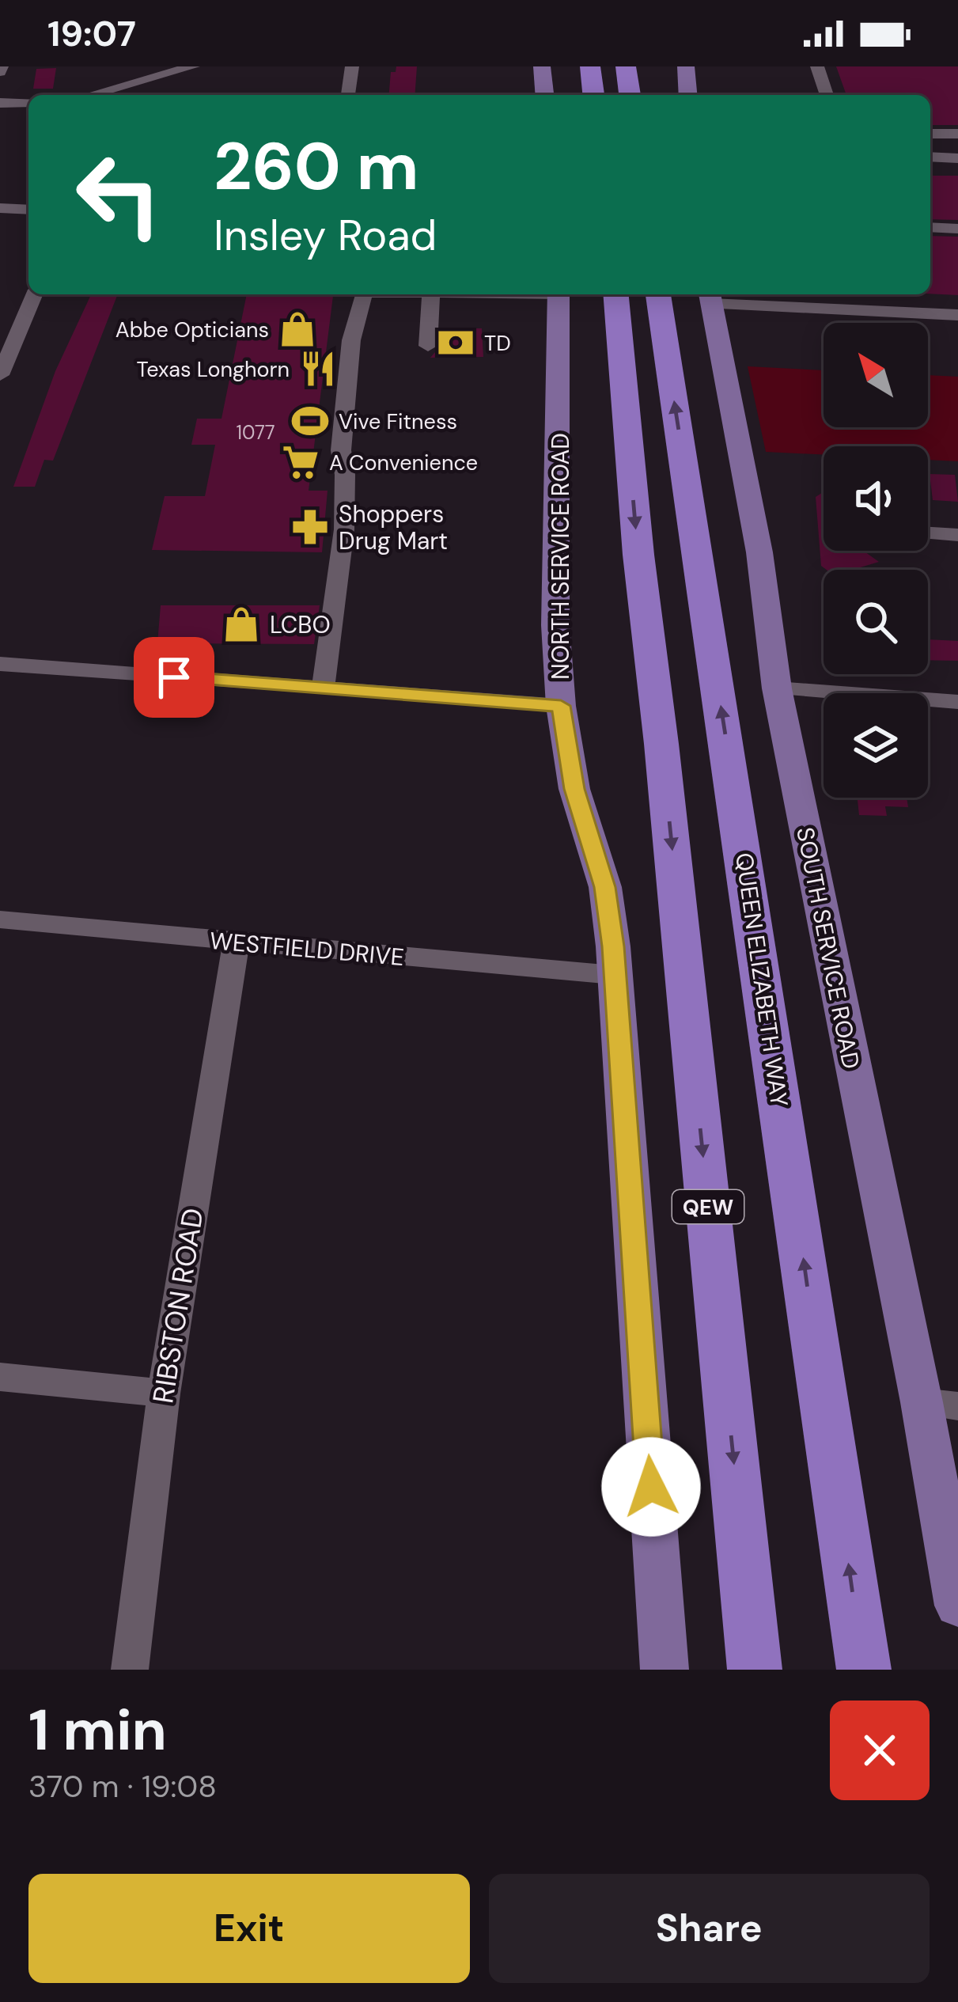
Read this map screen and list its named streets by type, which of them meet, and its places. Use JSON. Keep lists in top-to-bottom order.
{
  "streets": {
    "highway": ["QUEEN ELIZABETH WAY", "QEW"],
    "main road": ["NORTH SERVICE ROAD", "SOUTH SERVICE ROAD"],
    "street": ["WESTFIELD DRIVE", "RIBSTON ROAD"]
  },
  "crossings": [
    ["NORTH SERVICE ROAD", "WESTFIELD DRIVE"],
    ["WESTFIELD DRIVE", "RIBSTON ROAD"]
  ],
  "places": {
    "shop": ["Abbe Opticians", "LCBO"],
    "bank": ["TD"],
    "restaurant": ["Texas Longhorn"],
    "sports": ["Vive Fitness"],
    "supermarket": ["A Convenience"],
    "pharmacy": ["Shoppers Drug Mart"]
  },
  "house_numbers": ["1077"],
  "north": "top left",
  "page": {
    "status": "19:07",
    "turn": ["260 m", "Insley Road"],
    "heading": ["1 min", "370 m · 19:08"],
    "buttons": ["Exit", "Share"]
  }
}
